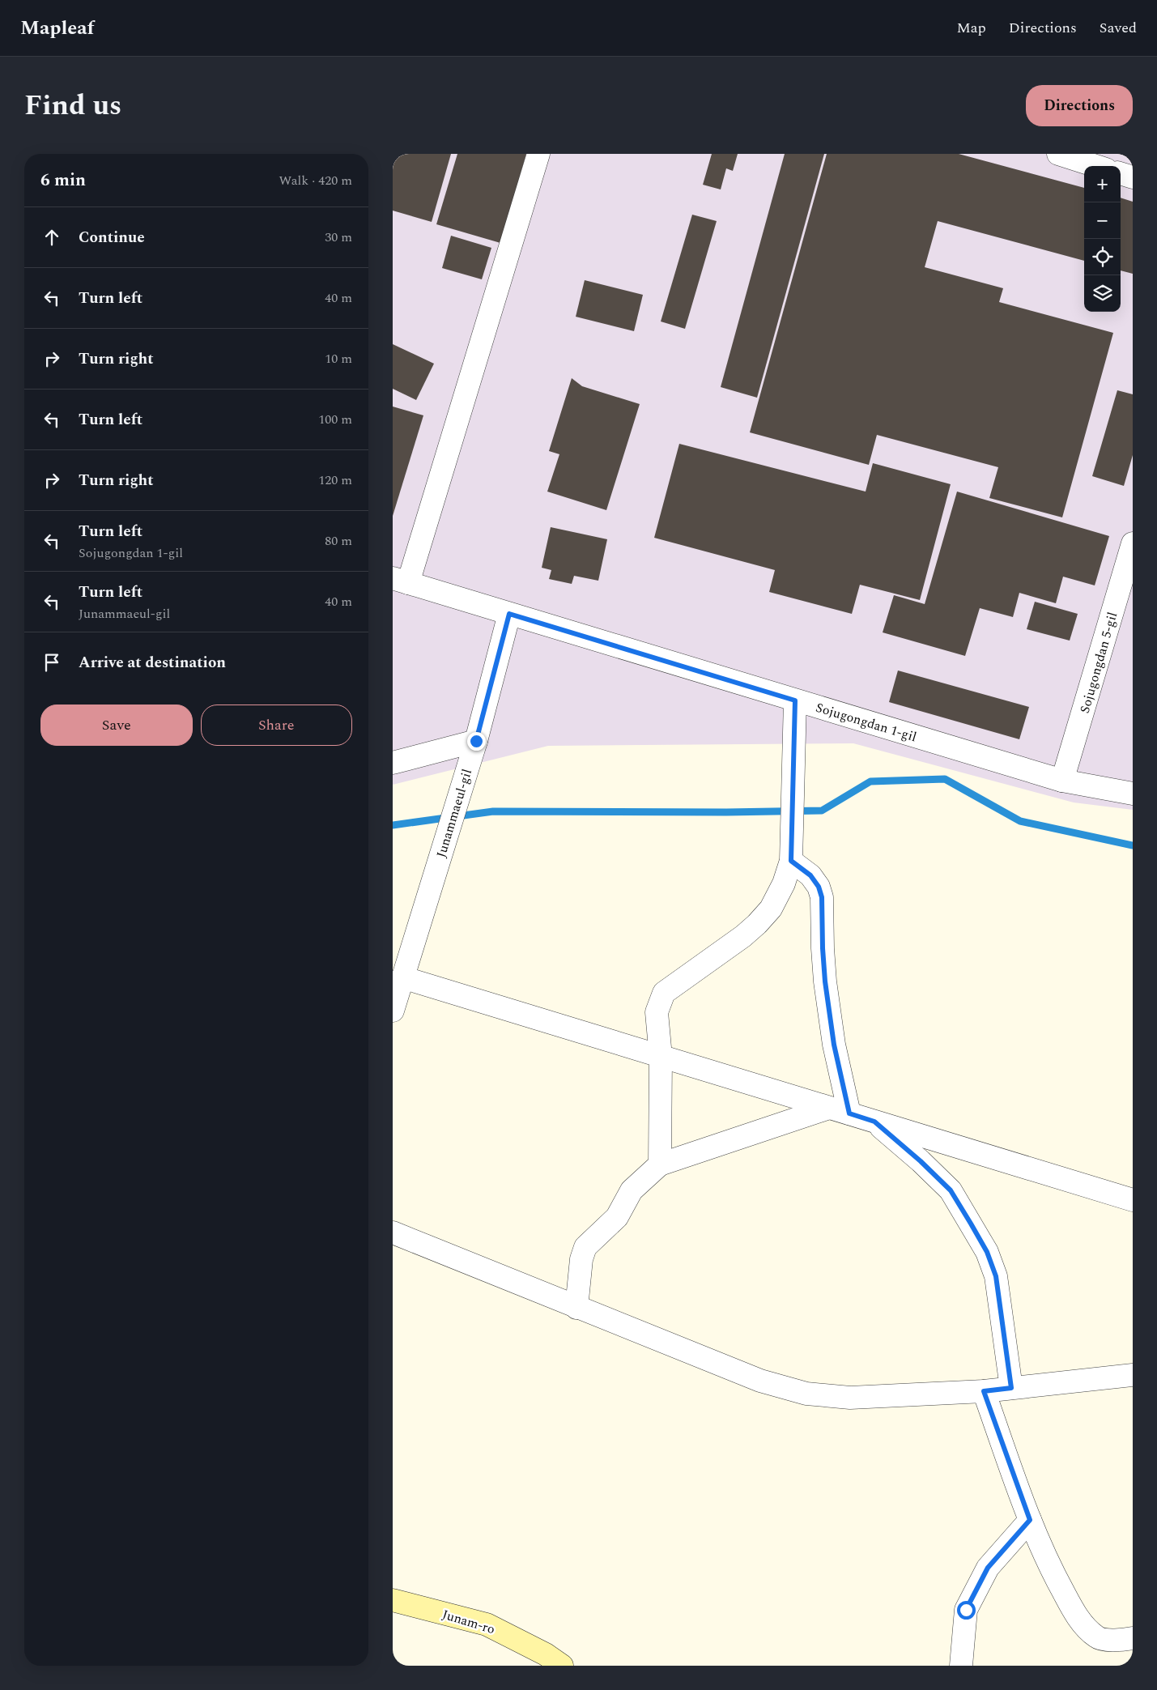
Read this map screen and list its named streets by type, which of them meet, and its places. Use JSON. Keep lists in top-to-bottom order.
{
  "streets": {
    "main road": ["Junam-ro"],
    "street": ["Sojugongdan 5-gil", "Sojugongdan 1-gil", "Junammaeul-gil"]
  },
  "crossings": [
    ["Sojugongdan 5-gil", "Sojugongdan 1-gil"],
    ["Sojugongdan 1-gil", "Junammaeul-gil"]
  ],
  "page": {
    "header": "Mapleaf",
    "nav": ["Map", "Directions", "Saved"],
    "title": "Find us",
    "buttons": [
      "Directions",
      ["Save", "Share"]
    ],
    "heading": ["6 min", "Walk · 420 m"],
    "map_buttons": ["+", "−"],
    "list": [
      ["Continue", "30 m"],
      ["Turn left", "40 m"],
      ["Turn right", "10 m"],
      ["Turn left", "100 m"],
      ["Turn right", "120 m"],
      ["Turn left", "Sojugongdan 1-gil", "80 m"],
      ["Turn left", "Junammaeul-gil", "40 m"],
      "Arrive at destination"
    ]
  }
}
